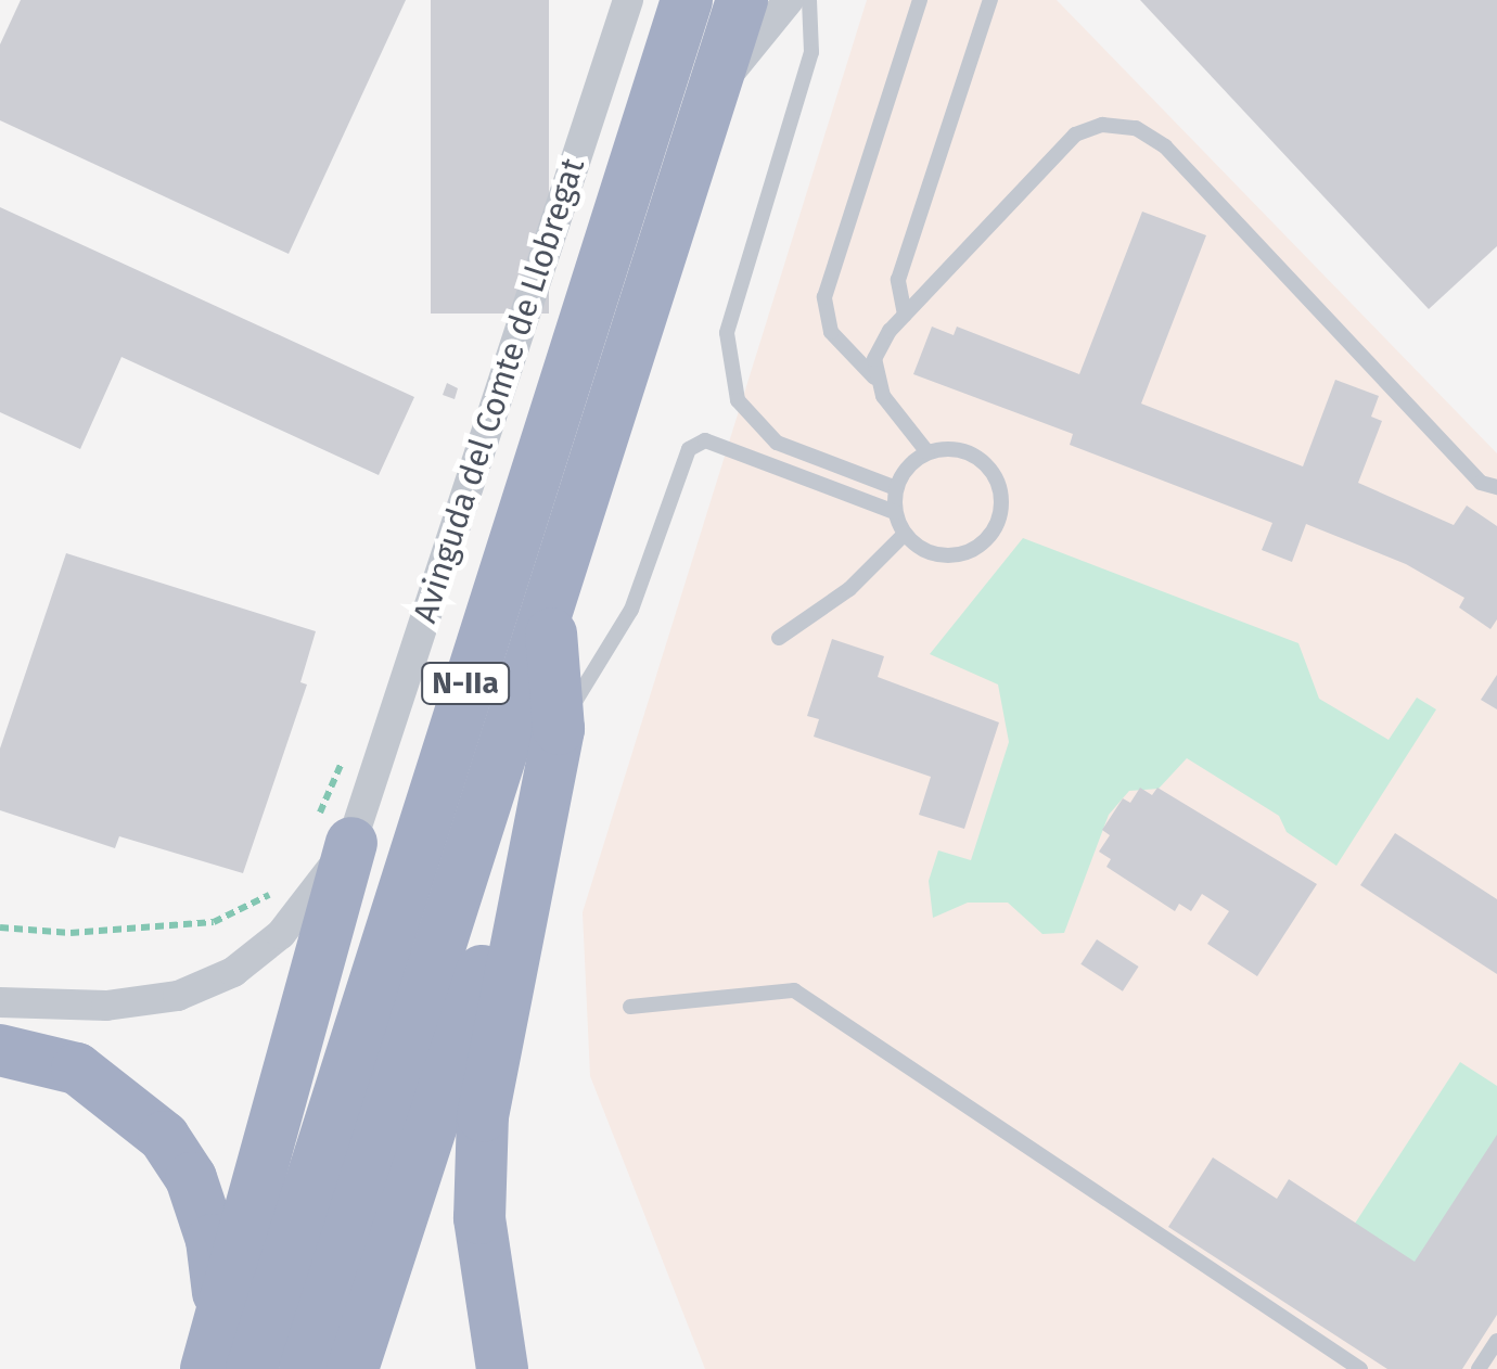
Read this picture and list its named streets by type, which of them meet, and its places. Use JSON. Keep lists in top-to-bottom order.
{
  "streets": {
    "highway": ["N-IIa"],
    "street": ["Avinguda del Comte de Llobregat"]
  }
}
